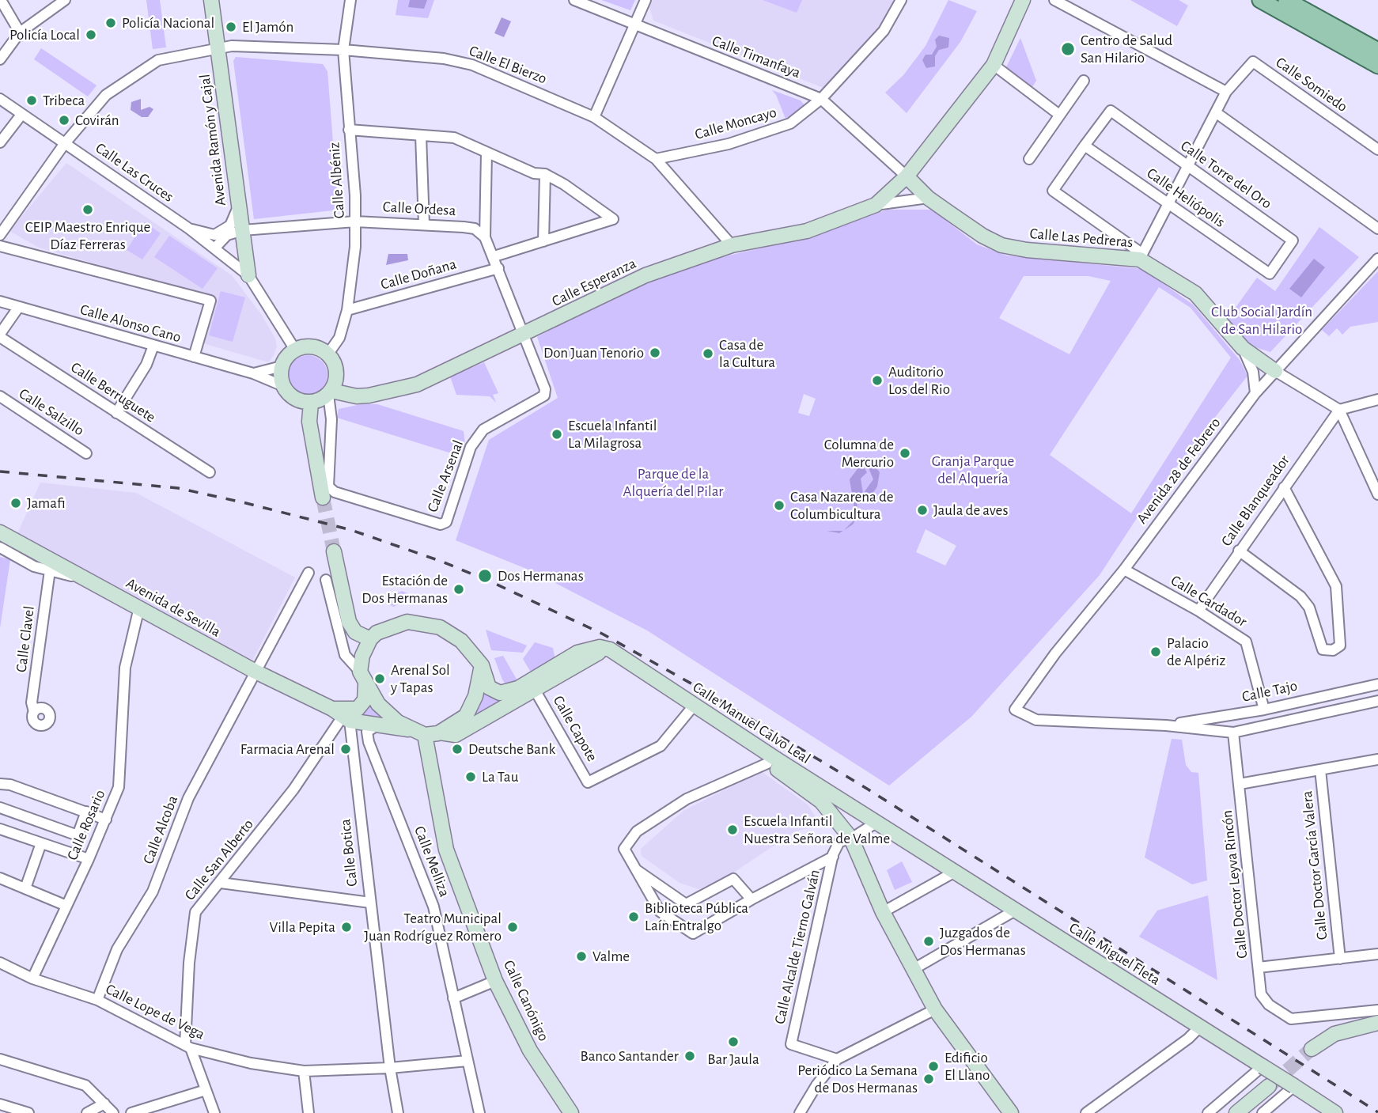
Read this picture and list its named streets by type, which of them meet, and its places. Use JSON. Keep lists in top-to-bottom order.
{
  "streets": {
    "street": [
      "Calle Timanfaya",
      "Calle El Bierzo",
      "Calle Somiedo",
      "Calle Moncayo",
      "Avenida Ramón y Cajal",
      "Calle Las Cruces",
      "Calle Torre del Oro",
      "Calle Albéniz",
      "Calle Heliópolis",
      "Calle Ordesa",
      "Calle Las Pedreras",
      "Calle Doñana",
      "Calle Esperanza",
      "Calle Alonso Cano",
      "Calle Berruguete",
      "Calle Salzillo",
      "Avenida 28 de Febrero",
      "Calle Arsenal",
      "Calle Blanqueador",
      "Calle Cardador",
      "Avenida de Sevilla",
      "Calle Clavel",
      "Calle Tajo",
      "Calle Manuel Calvo Leal",
      "Calle Capote",
      "Calle Rosario",
      "Calle Alcoba",
      "Calle Botica",
      "Calle San Alberto",
      "Calle Melliza",
      "Calle Doctor García Valera",
      "Calle Doctor Leyva Rincón",
      "Calle Alcalde Tierno Galván",
      "Calle Miguel Fleta",
      "Calle Canónigo",
      "Calle Lope de Vega"
    ]
  },
  "crossings": [
    ["Calle Timanfaya", "Calle Moncayo"],
    ["Calle Timanfaya", "Calle Las Pedreras"],
    ["Calle Timanfaya", "Calle Esperanza"],
    ["Calle El Bierzo", "Calle Moncayo"],
    ["Calle El Bierzo", "Avenida Ramón y Cajal"],
    ["Calle El Bierzo", "Calle Las Cruces"],
    ["Calle El Bierzo", "Calle Albéniz"],
    ["Calle El Bierzo", "Calle Esperanza"],
    ["Calle Somiedo", "Calle Torre del Oro"],
    ["Calle Somiedo", "Calle Heliópolis"],
    ["Calle Somiedo", "Calle Las Pedreras"],
    ["Avenida Ramón y Cajal", "Calle Las Cruces"],
    ["Avenida Ramón y Cajal", "Calle Ordesa"],
    ["Calle Las Cruces", "Calle Albéniz"],
    ["Calle Las Cruces", "Calle Esperanza"],
    ["Calle Las Cruces", "Calle Alonso Cano"],
    ["Calle Las Cruces", "Calle Arsenal"],
    ["Calle Torre del Oro", "Calle Heliópolis"],
    ["Calle Albéniz", "Calle Ordesa"],
    ["Calle Albéniz", "Calle Doñana"],
    ["Calle Albéniz", "Calle Esperanza"],
    ["Calle Albéniz", "Calle Alonso Cano"],
    ["Calle Albéniz", "Calle Arsenal"],
    ["Calle Las Pedreras", "Calle Esperanza"],
    ["Calle Las Pedreras", "Avenida 28 de Febrero"],
    ["Calle Esperanza", "Calle Alonso Cano"],
    ["Calle Esperanza", "Calle Arsenal"],
    ["Calle Alonso Cano", "Calle Arsenal"],
    ["Avenida 28 de Febrero", "Calle Cardador"],
    ["Avenida 28 de Febrero", "Calle Tajo"],
    ["Calle Blanqueador", "Calle Cardador"],
    ["Calle Cardador", "Calle Tajo"],
    ["Avenida de Sevilla", "Calle Rosario"],
    ["Avenida de Sevilla", "Calle Alcoba"],
    ["Avenida de Sevilla", "Calle Botica"],
    ["Avenida de Sevilla", "Calle San Alberto"],
    ["Avenida de Sevilla", "Calle Melliza"],
    ["Avenida de Sevilla", "Calle Canónigo"],
    ["Calle Tajo", "Calle Doctor Leyva Rincón"],
    ["Calle Manuel Calvo Leal", "Calle Capote"],
    ["Calle Manuel Calvo Leal", "Calle Miguel Fleta"],
    ["Calle Rosario", "Calle Lope de Vega"],
    ["Calle Alcoba", "Calle Lope de Vega"],
    ["Calle Botica", "Calle San Alberto"],
    ["Calle Botica", "Calle Lope de Vega"],
    ["Calle San Alberto", "Calle Lope de Vega"],
    ["Calle Melliza", "Calle Lope de Vega"]
  ],
  "parks": ["Club Social Jardín de San Hilario", "Granja Parque del Alquería", "Parque de la Alquería del Pilar"],
  "places": [
    "Policía Nacional",
    "El Jamón",
    "Policía Local",
    "Centro de Salud San Hilario",
    "Tribeca",
    "Covirán",
    "CEIP Maestro Enrique Díaz Ferreras",
    "Don Juan Tenorio",
    "Casa de la Cultura",
    "Auditorio Los del Rio",
    "Escuela Infantil La Milagrosa",
    "Columna de Mercurio",
    "Jamafi",
    "Casa Nazarena de Columbicultura",
    "Jaula de aves",
    "Dos Hermanas",
    "Estación de Dos Hermanas",
    "Palacio de Alpériz",
    "Arenal Sol y Tapas",
    "Farmacia Arenal",
    "Deutsche Bank",
    "La Tau",
    "Escuela Infantil Nuestra Señora de Valme",
    "Biblioteca Pública Laín Entralgo",
    "Villa Pepita",
    "Teatro Municipal Juan Rodríguez Romero",
    "Juzgados de Dos Hermanas",
    "Valme",
    "Bar Jaula",
    "Banco Santander",
    "Edificio El Llano",
    "Periódico La Semana de Dos Hermanas"
  ]
}
